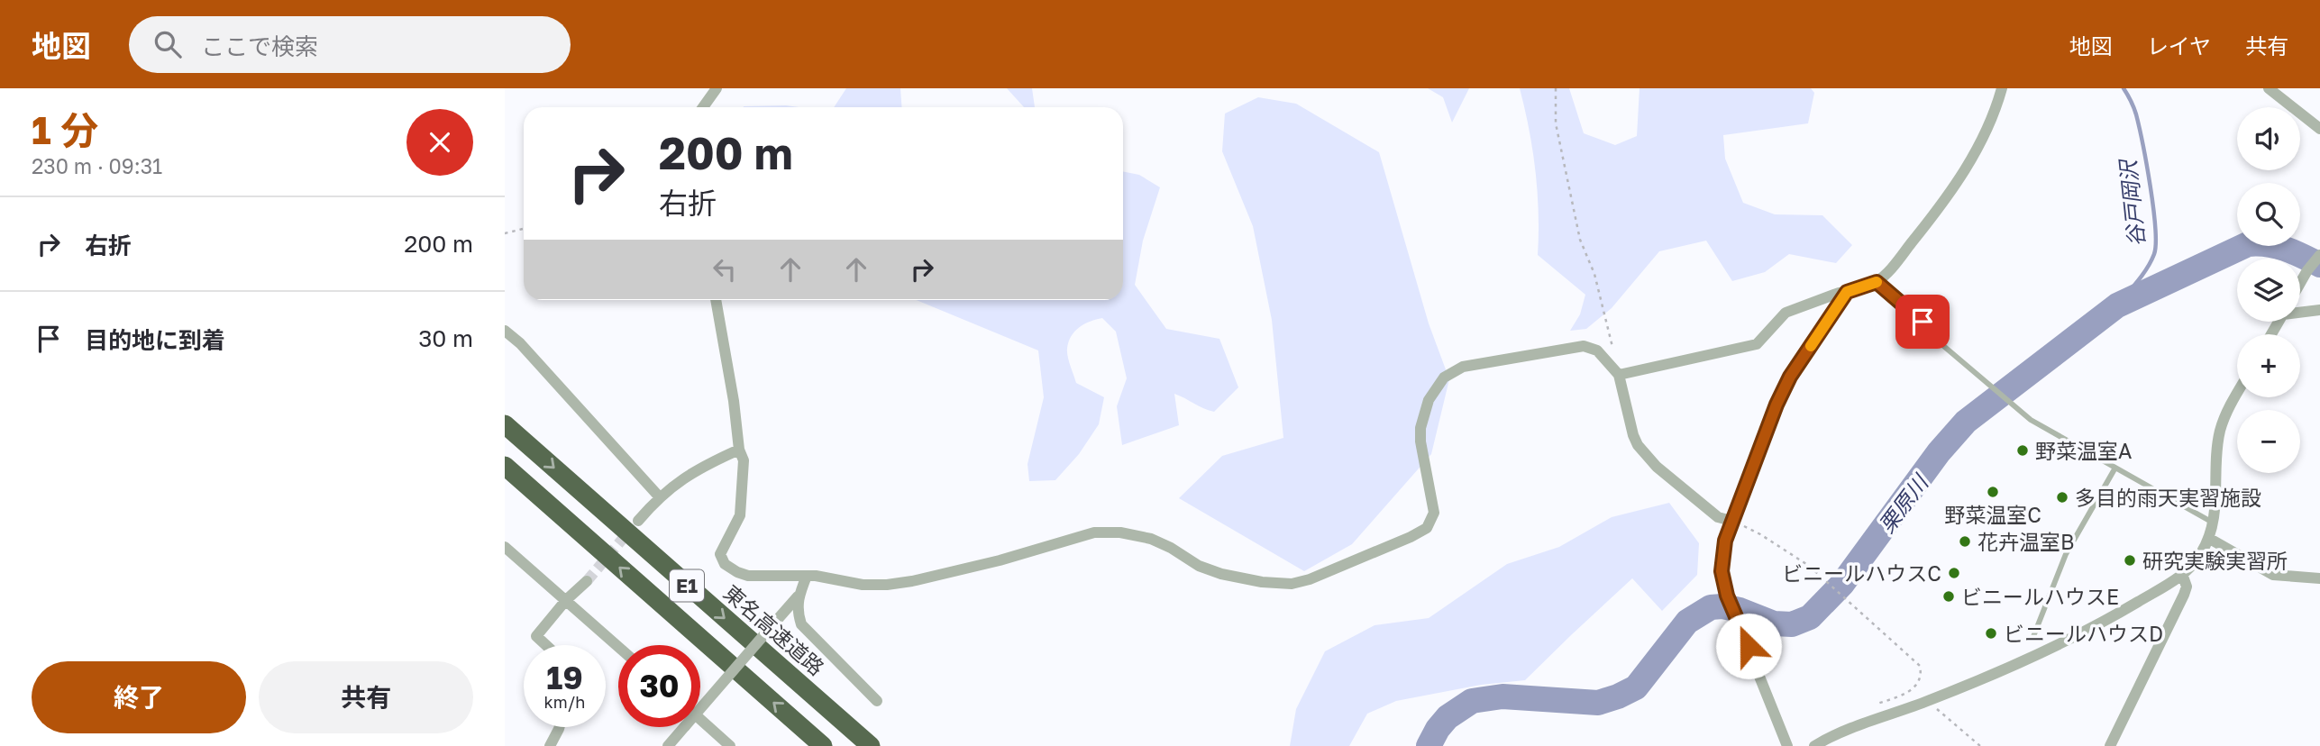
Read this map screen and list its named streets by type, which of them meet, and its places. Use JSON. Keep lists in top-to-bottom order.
{
  "streets": {
    "highway": ["E1", "東名高速道路"]
  },
  "water": ["谷戸岡沢", "栗原川"],
  "places": [
    "野菜温室A",
    "野菜温室C",
    "多目的雨天実習施設",
    "花卉温室B",
    "研究実験実習所",
    "ビニールハウスC",
    "ビニールハウスE",
    "ビニールハウスD"
  ],
  "page": {
    "header": "地図",
    "search": "ここで検索",
    "nav": ["地図", "レイヤ", "共有"],
    "heading": ["1 分", "230 m · 09:31"],
    "map_buttons": ["+", "−"],
    "turn": ["200 m", "右折"],
    "list": [
      {
        "name": "右折",
        "value": "200 m"
      },
      {
        "name": "目的地に到着",
        "value": "30 m"
      }
    ],
    "speed": "19 km/h",
    "limit": "30",
    "buttons": ["終了", "共有"]
  }
}
